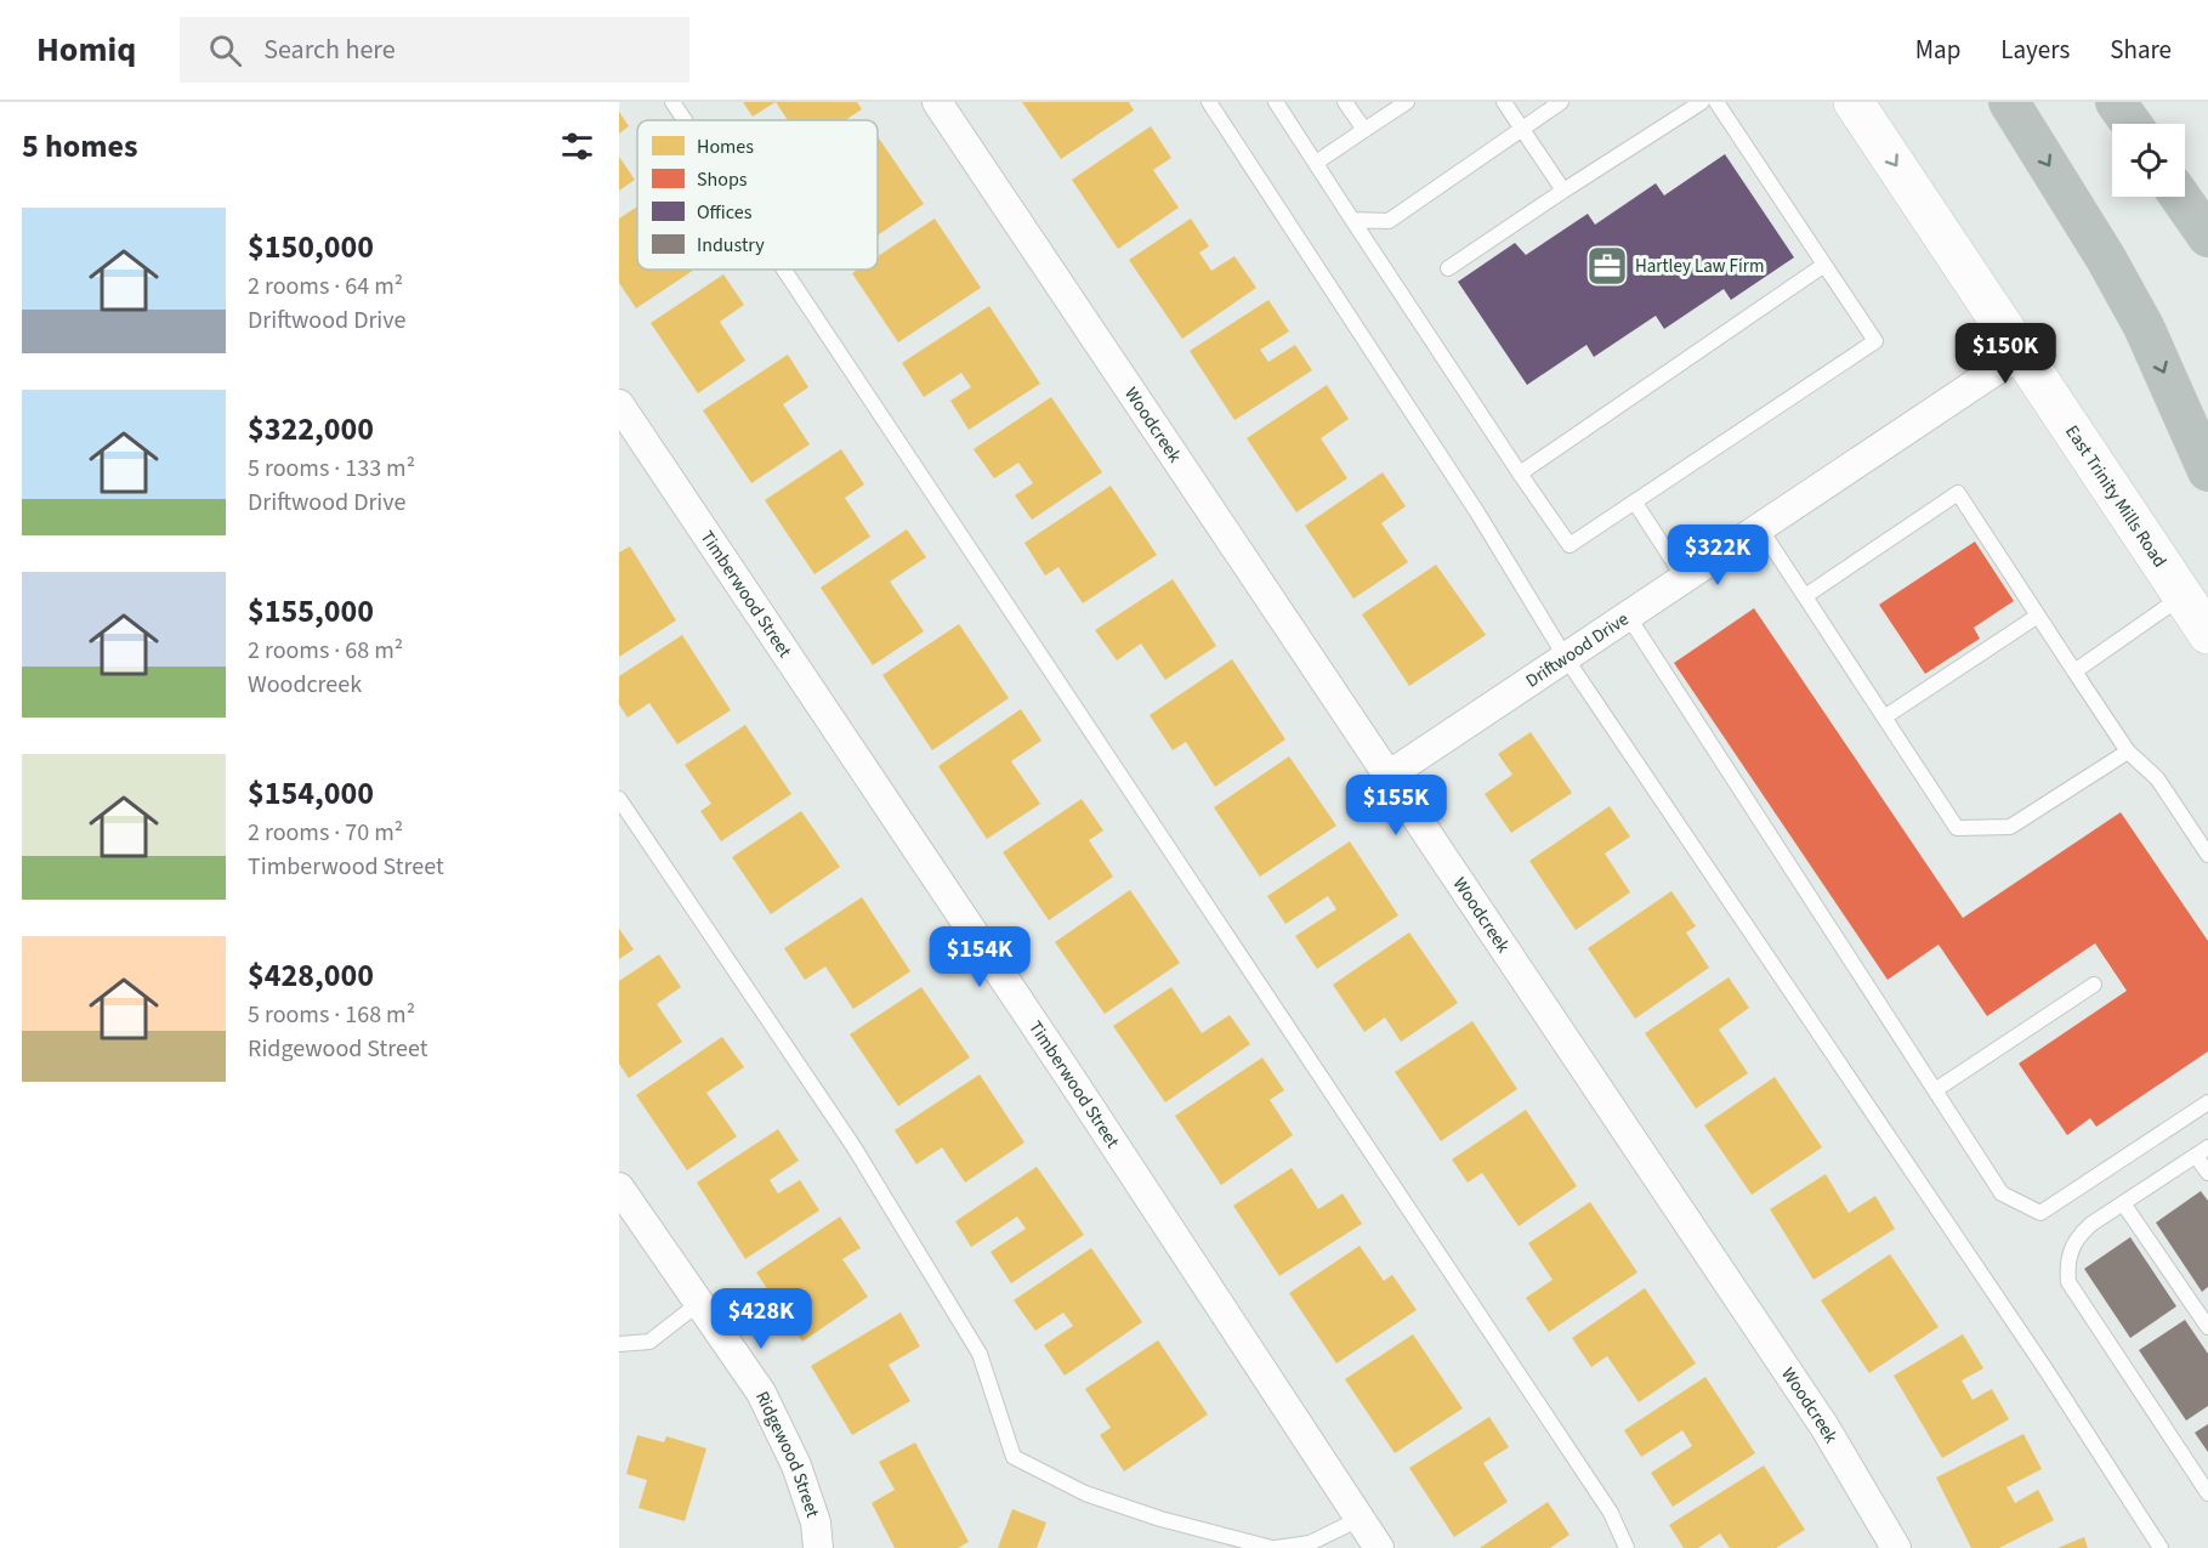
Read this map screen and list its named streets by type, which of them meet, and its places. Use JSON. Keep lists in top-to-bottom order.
{
  "streets": {
    "main road": ["East Trinity Mills Road"],
    "street": [
      "Woodcreek",
      "Timberwood Street",
      "Driftwood Drive",
      "Ridgewood Street"
    ]
  },
  "crossings": [
    ["Woodcreek", "Driftwood Drive"],
    ["East Trinity Mills Road", "Driftwood Drive"]
  ],
  "one_way": ["East Trinity Mills Road"],
  "places": {
    "office": ["Hartley Law Firm"]
  },
  "legend": [
    "Homes",
    "Shops",
    "Offices",
    "Industry"
  ],
  "page": {
    "header": "Homiq",
    "search": "Search here",
    "nav": ["Map", "Layers", "Share"],
    "heading": "5 homes",
    "list": [
      {
        "name": "$150,000",
        "note": "2 rooms · 64 m² · Driftwood Drive"
      },
      {
        "name": "$322,000",
        "note": "5 rooms · 133 m² · Driftwood Drive"
      },
      {
        "name": "$155,000",
        "note": "2 rooms · 68 m² · Woodcreek"
      },
      {
        "name": "$154,000",
        "note": "2 rooms · 70 m² · Timberwood Street"
      },
      {
        "name": "$428,000",
        "note": "5 rooms · 168 m² · Ridgewood Street"
      }
    ],
    "price": [
      "$150K",
      "$322K",
      "$155K",
      "$154K",
      "$428K"
    ]
  }
}
